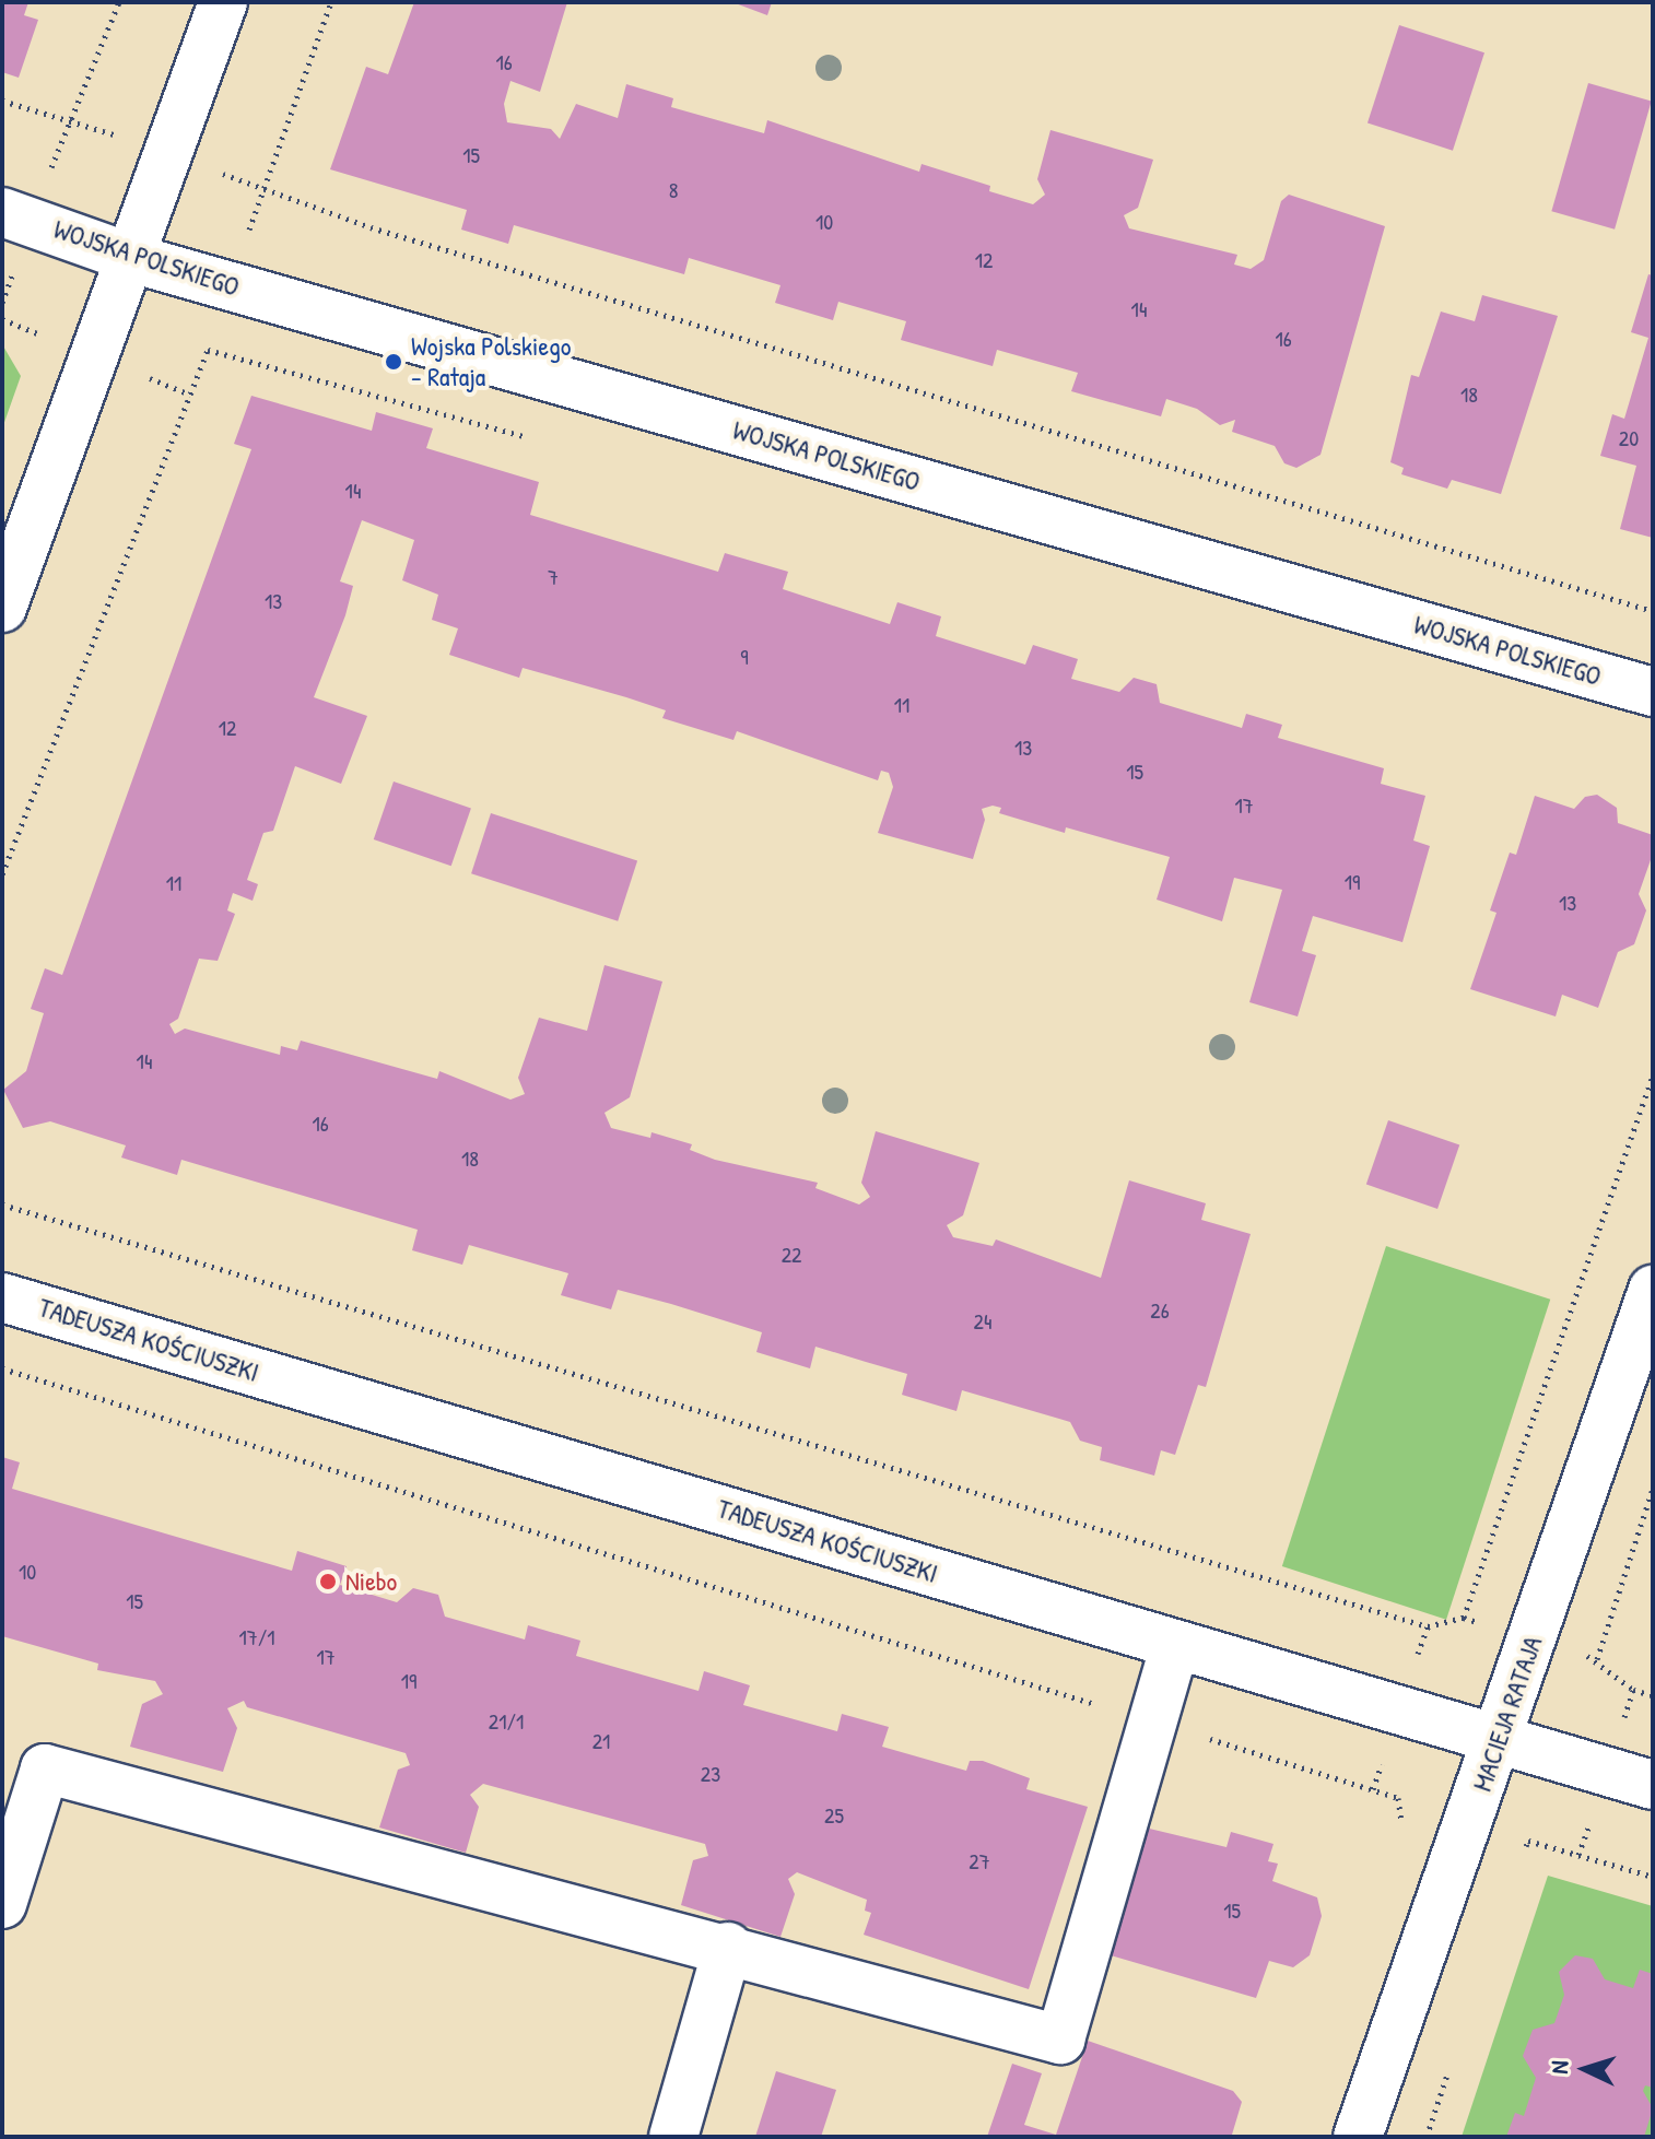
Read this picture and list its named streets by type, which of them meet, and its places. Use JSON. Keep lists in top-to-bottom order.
{
  "streets": {
    "street": ["WOJSKA POLSKIEGO", "TADEUSZA KOŚCIUSZKI", "MACIEJA RATAJA"]
  },
  "crossings": [
    ["TADEUSZA KOŚCIUSZKI", "MACIEJA RATAJA"]
  ],
  "places": ["Wojska Polskiego - Rataja", "Niebo"],
  "house_numbers": [
    "16",
    "15",
    "8",
    "10",
    "12",
    "14",
    "16",
    "18",
    "20",
    "14",
    "7",
    "13",
    "9",
    "11",
    "12",
    "13",
    "15",
    "17",
    "19",
    "11",
    "13",
    "14",
    "16",
    "18",
    "22",
    "26",
    "24",
    "10",
    "15",
    "17/1",
    "17",
    "19",
    "21/1",
    "21",
    "23",
    "25",
    "27",
    "15"
  ],
  "north": "left"
}
